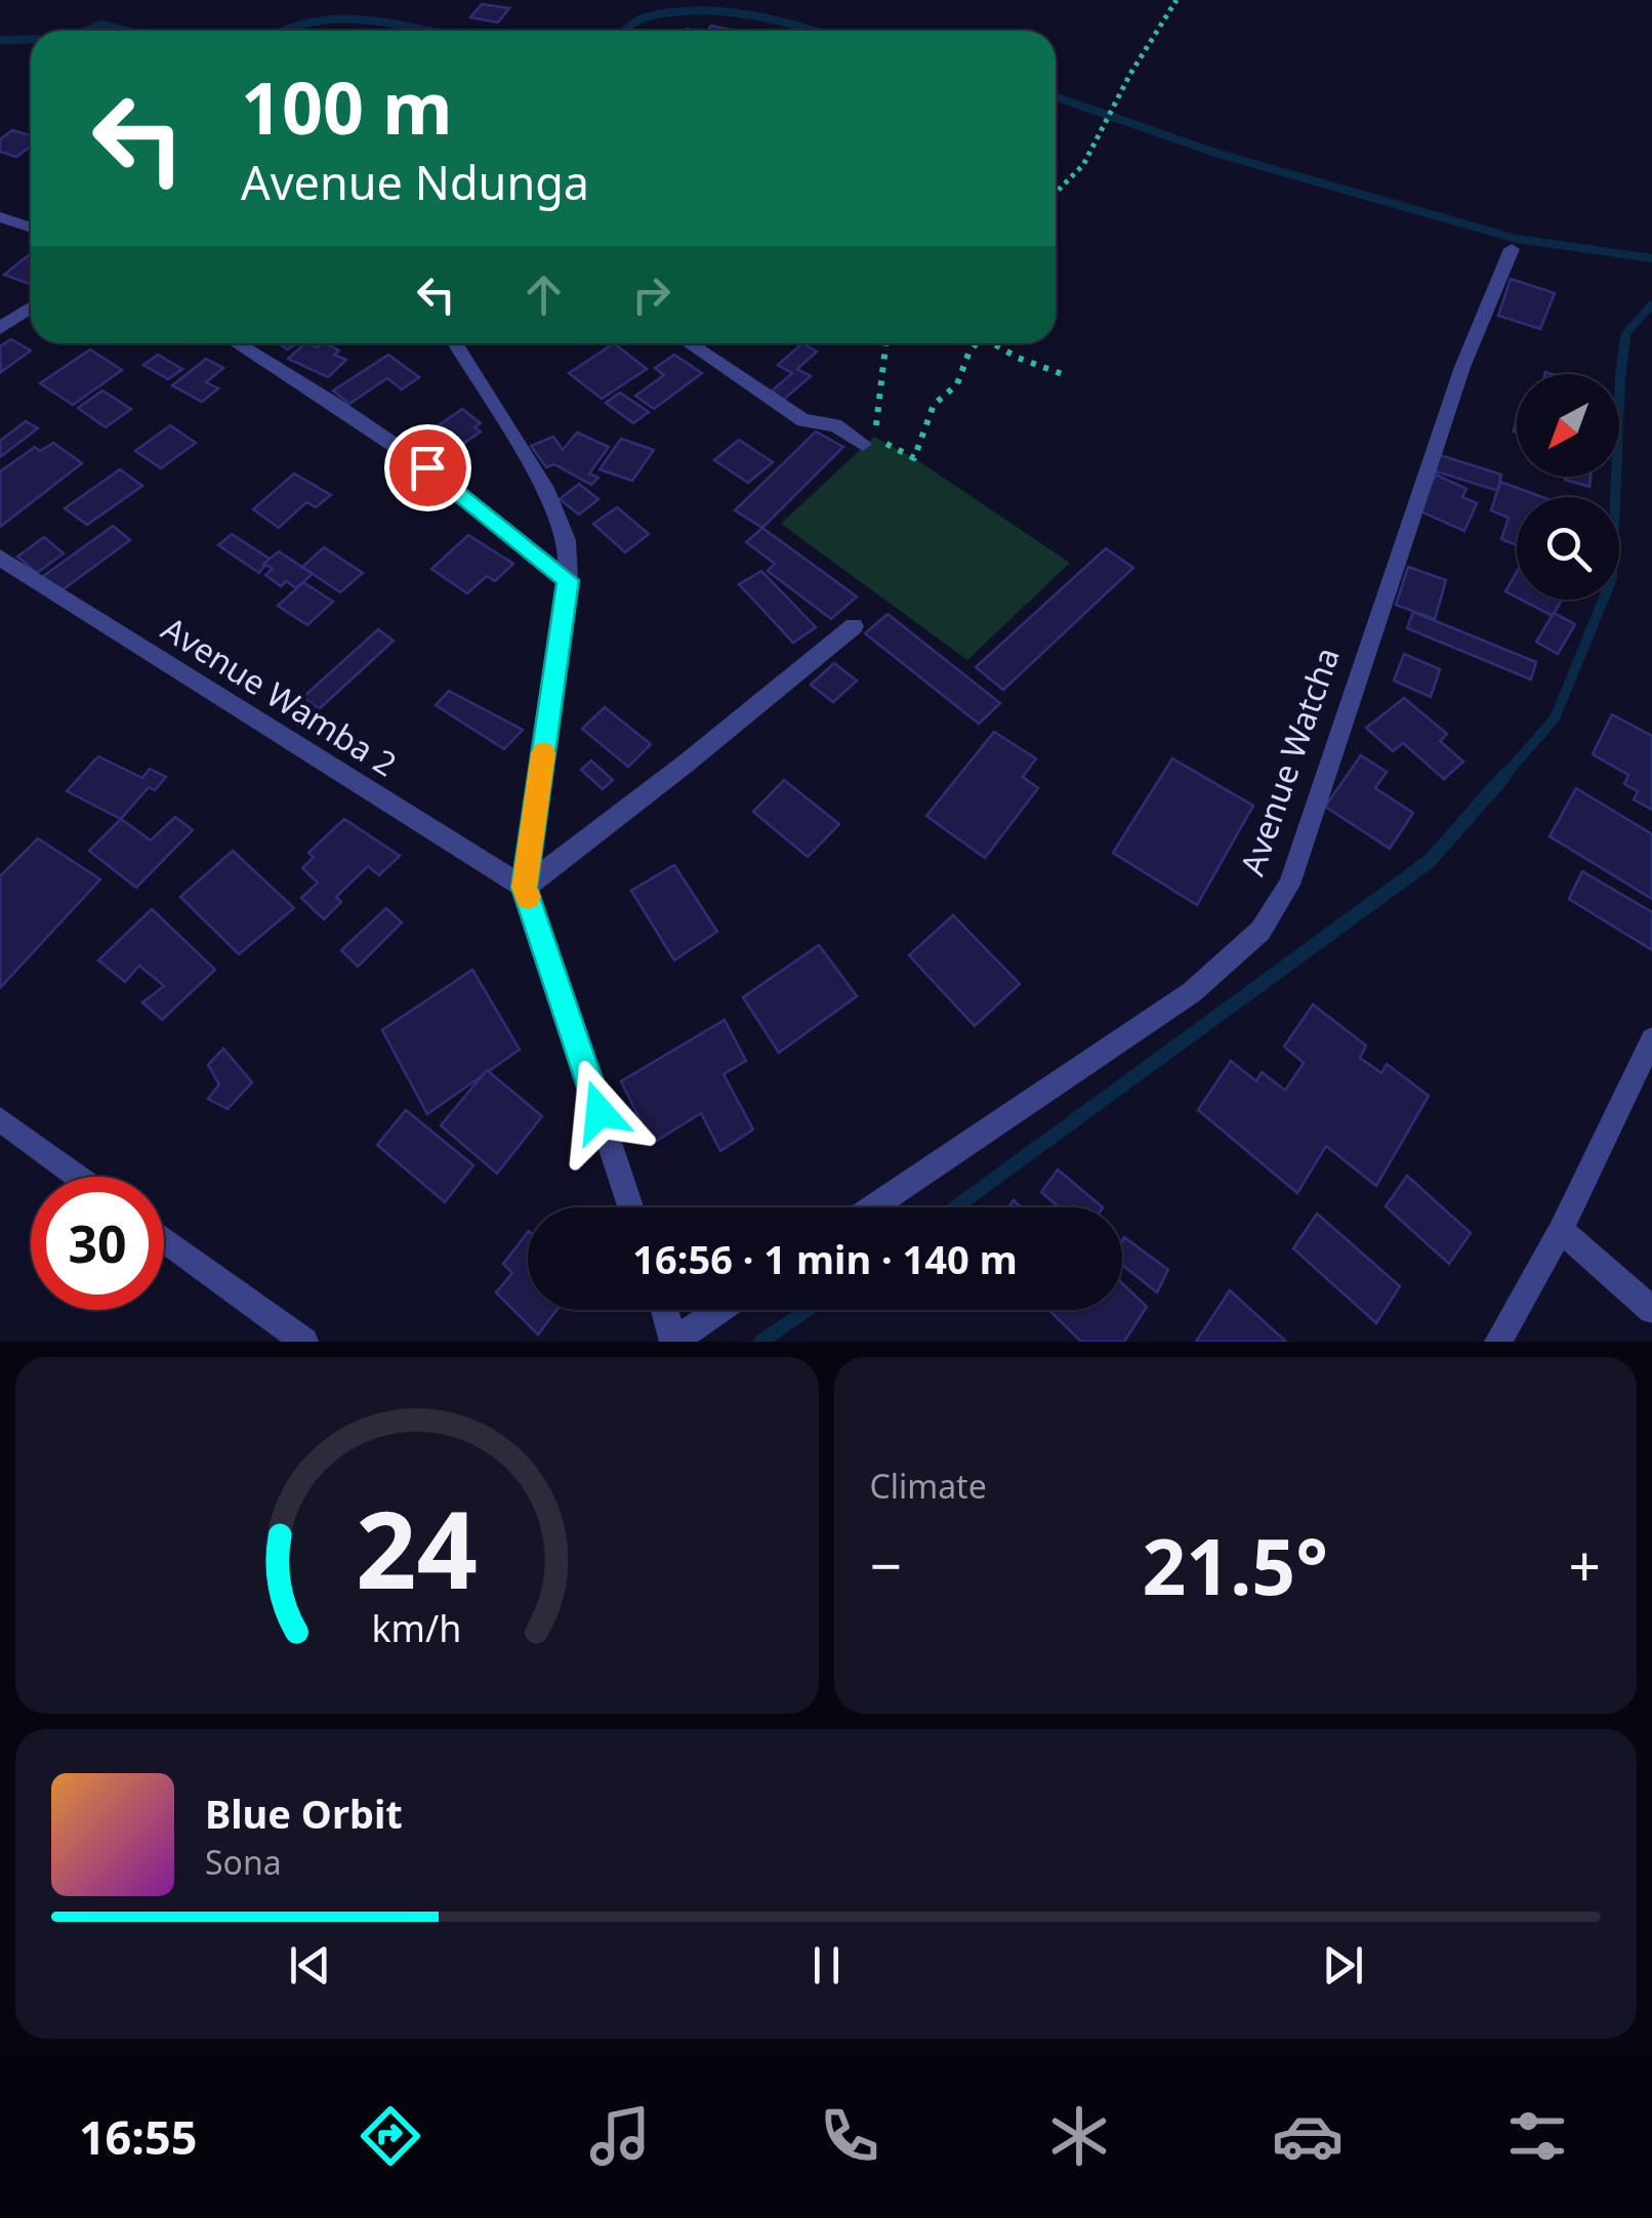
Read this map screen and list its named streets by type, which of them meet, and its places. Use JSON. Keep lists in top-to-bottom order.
{
  "streets": {
    "street": ["Avenue Wamba 2", "Avenue Watcha"]
  },
  "north": "bottom left",
  "page": {
    "turn": ["100 m", "Avenue Ndunga"],
    "limit": "30",
    "trip": "16:56 · 1 min · 140 m",
    "tile": "Climate",
    "heat": ["−", "21.5°", "+"],
    "song": ["Blue Orbit", "Sona"],
    "tabs": "16:55",
    "gauge": ["24", "km/h"]
  }
}
